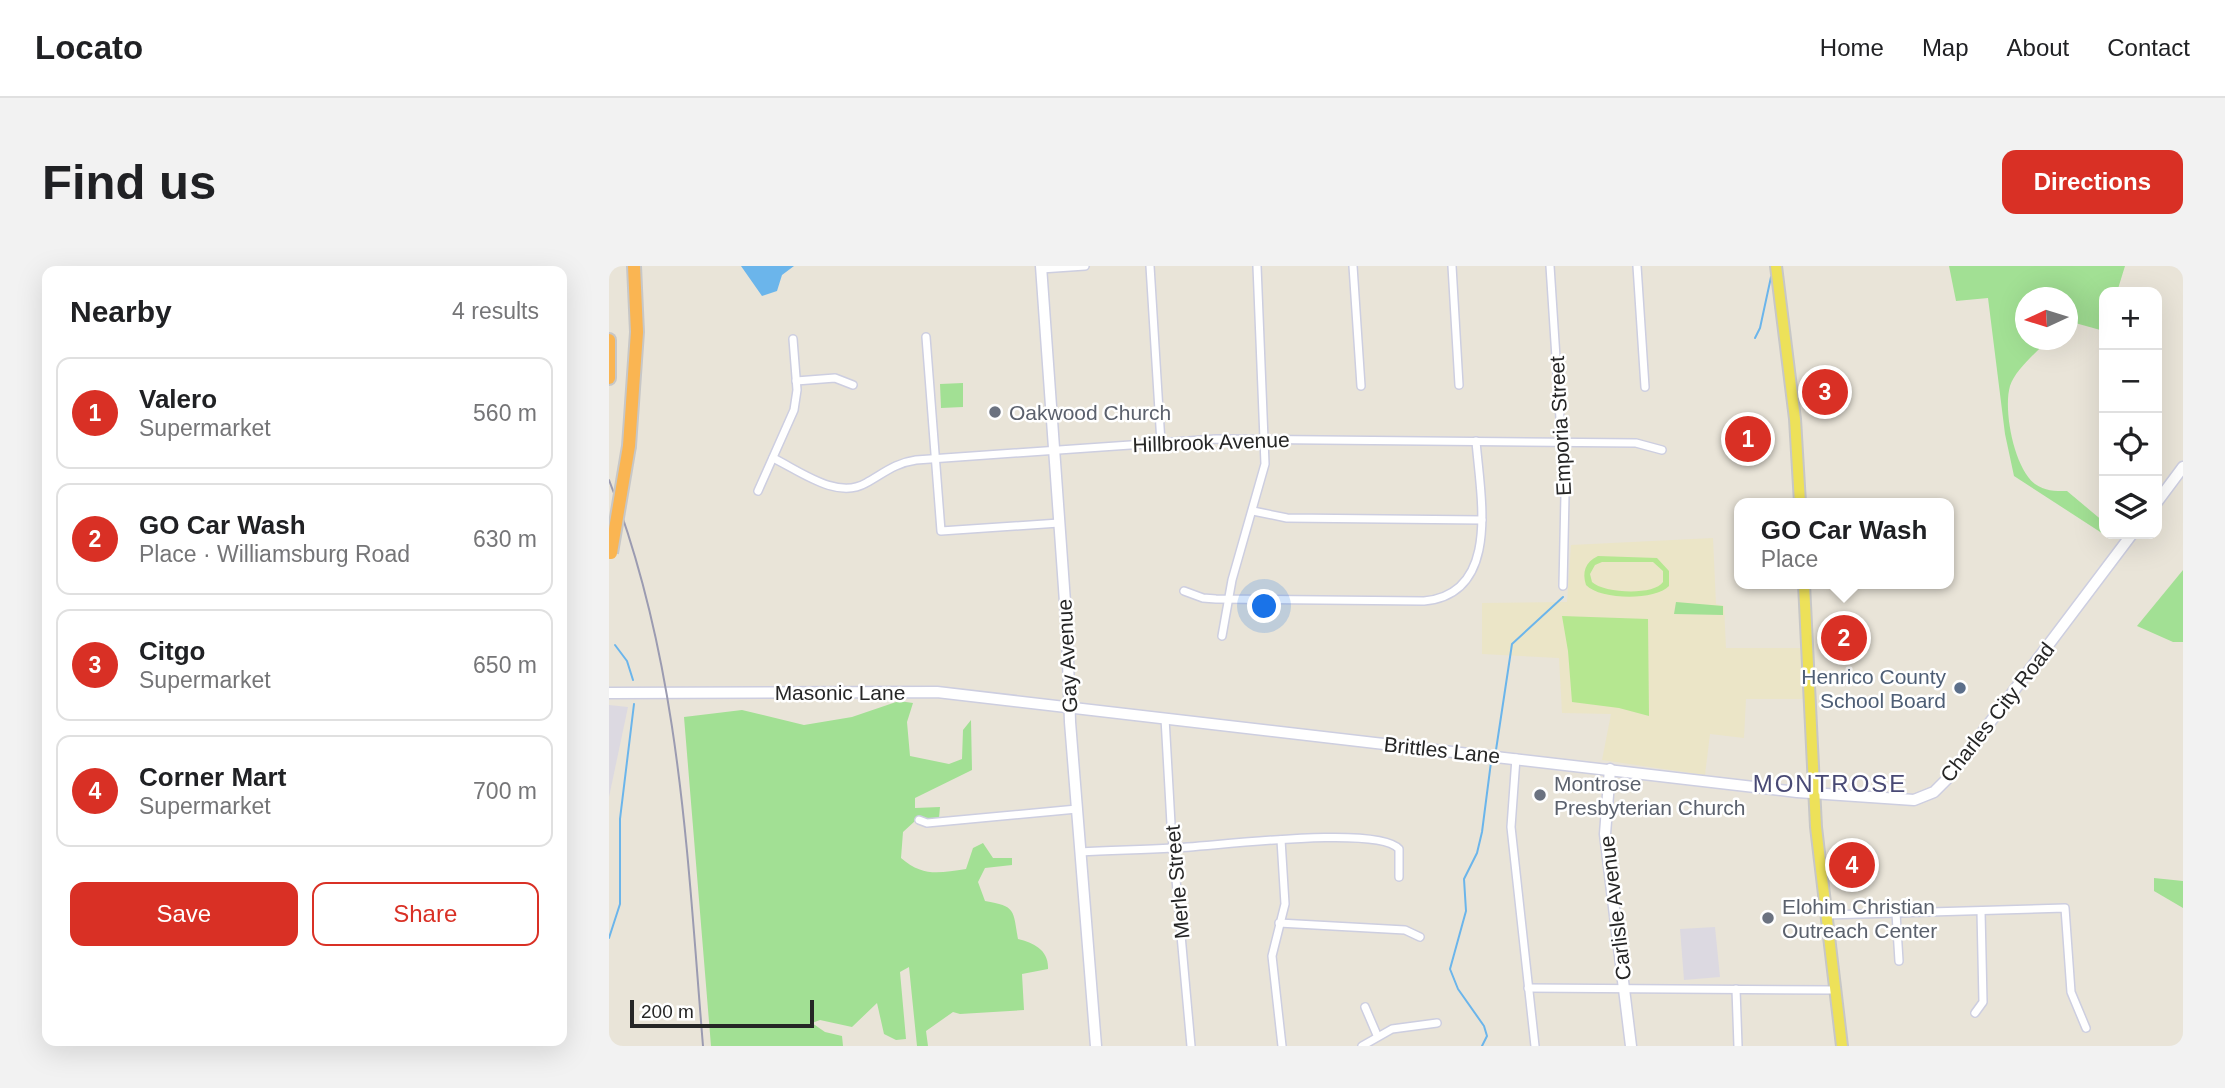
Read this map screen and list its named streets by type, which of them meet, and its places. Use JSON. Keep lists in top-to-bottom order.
{
  "streets": {
    "main road": [
      "Gay Avenue",
      "Masonic Lane",
      "Charles City Road",
      "Brittles Lane",
      "Carlisle Avenue"
    ],
    "street": ["Emporia Street", "Hillbrook Avenue", "Merle Street"]
  },
  "crossings": [
    ["Emporia Street", "Hillbrook Avenue"],
    ["Hillbrook Avenue", "Gay Avenue"],
    ["Gay Avenue", "Masonic Lane"],
    ["Gay Avenue", "Brittles Lane"],
    ["Masonic Lane", "Brittles Lane"],
    ["Charles City Road", "Brittles Lane"],
    ["Brittles Lane", "Merle Street"],
    ["Brittles Lane", "Carlisle Avenue"]
  ],
  "districts": ["MONTROSE"],
  "places": [
    "Oakwood Church",
    "Henrico County School Board",
    "Montrose Presbyterian Church",
    "Elohim Christian Outreach Center"
  ],
  "scale_bar": "200 m",
  "north": "left",
  "page": {
    "header": "Locato",
    "nav": [
      "Home",
      "Map",
      "About",
      "Contact"
    ],
    "buttons": [
      "Directions",
      ["Save", "Share"]
    ],
    "title": "Find us",
    "heading": ["Nearby", "4 results"],
    "map_buttons": ["+", "−"],
    "list": [
      {
        "mark": "1",
        "name": "Valero",
        "note": "Supermarket",
        "value": "560 m"
      },
      {
        "mark": "2",
        "name": "GO Car Wash",
        "note": "Place · Williamsburg Road",
        "value": "630 m"
      },
      {
        "mark": "3",
        "name": "Citgo",
        "note": "Supermarket",
        "value": "650 m"
      },
      {
        "mark": "4",
        "name": "Corner Mart",
        "note": "Supermarket",
        "value": "700 m"
      }
    ],
    "pins": [
      "3",
      "1",
      "2",
      "4"
    ],
    "popup": ["GO Car Wash", "Place"],
    "scale": "200 m"
  }
}
